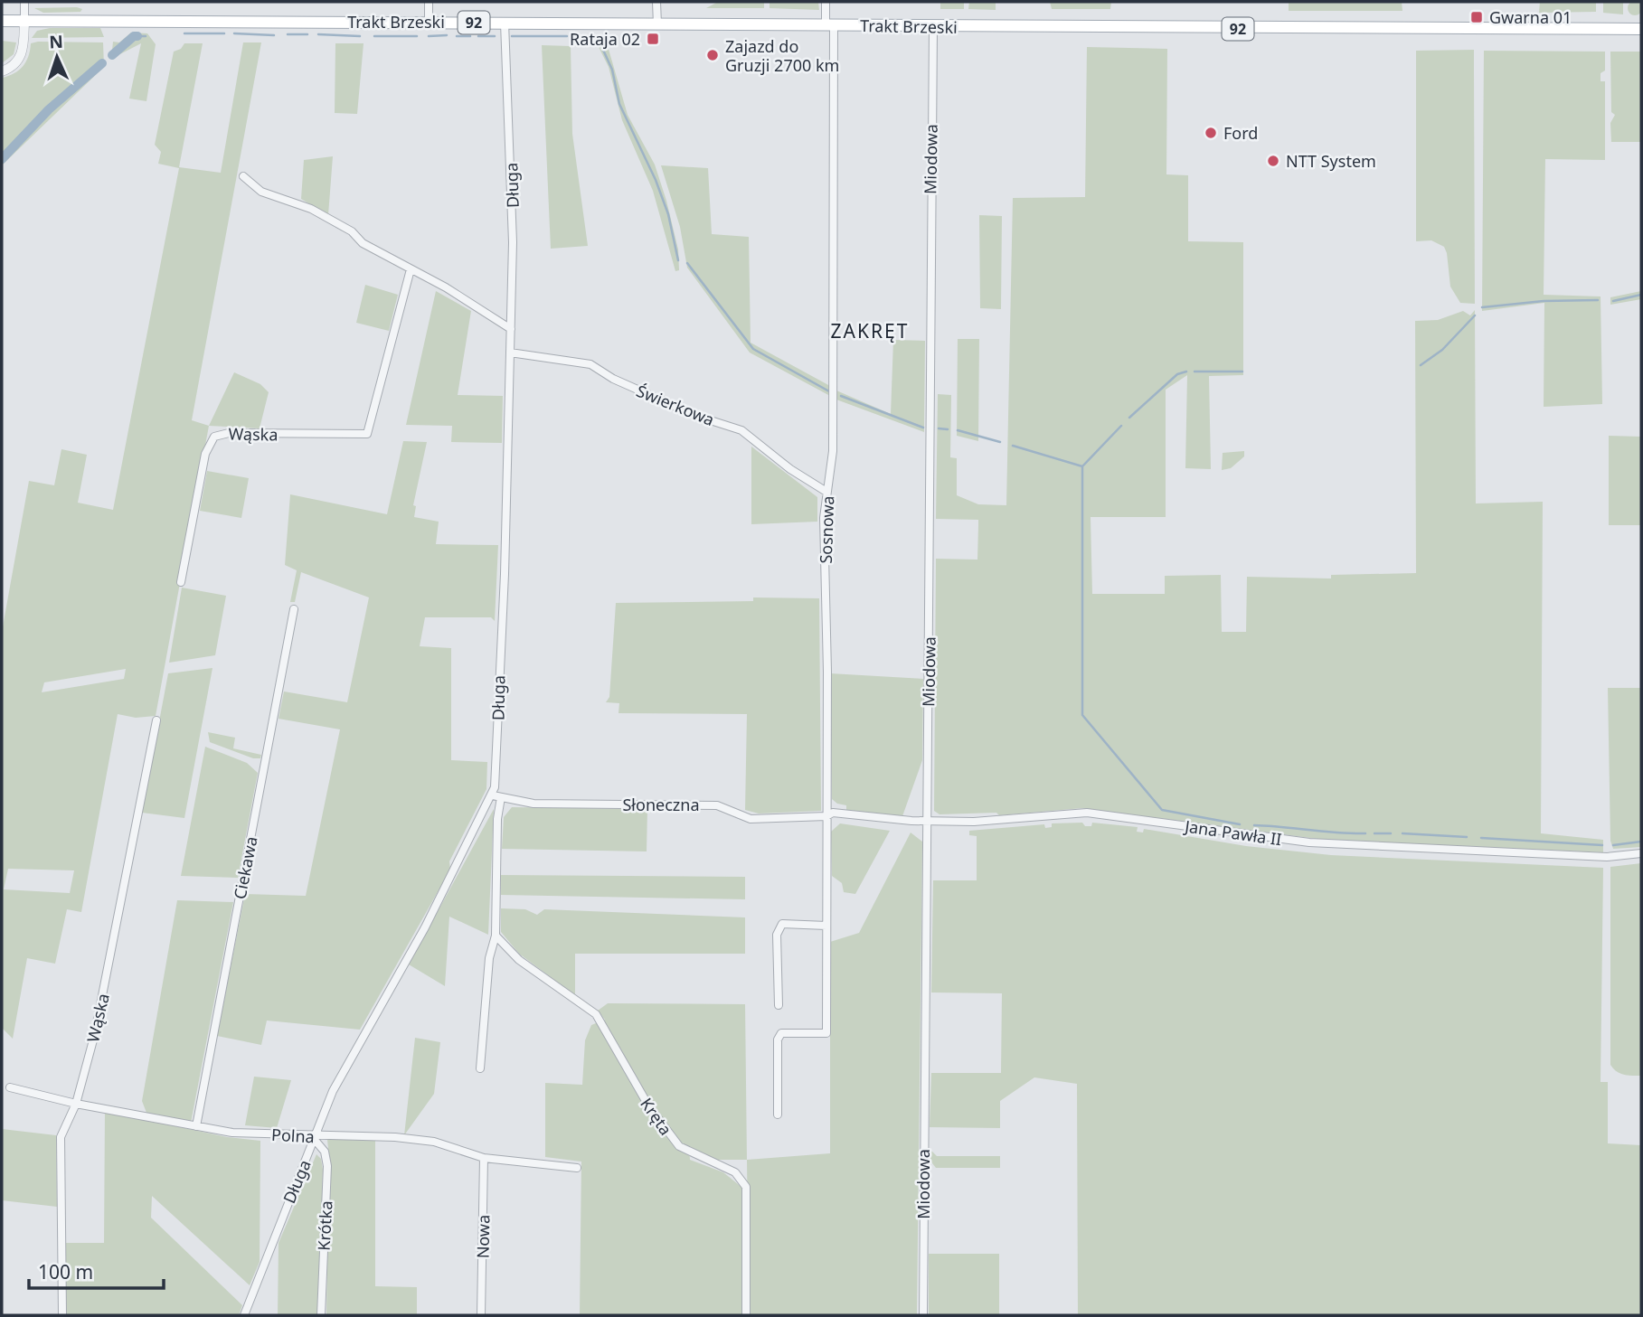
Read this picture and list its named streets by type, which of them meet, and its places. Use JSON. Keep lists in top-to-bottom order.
{
  "streets": {
    "main road": ["Trakt Brzeski", "92"],
    "street": [
      "Miodowa",
      "Długa",
      "Świerkowa",
      "Wąska",
      "Sosnowa",
      "Słoneczna",
      "Jana Pawła II",
      "Ciekawa",
      "Kręta",
      "Polna",
      "Krótka",
      "Nowa"
    ]
  },
  "crossings": [
    ["Trakt Brzeski", "Miodowa"],
    ["Trakt Brzeski", "Długa"],
    ["Trakt Brzeski", "Sosnowa"],
    ["Miodowa", "Jana Pawła II"],
    ["Długa", "Świerkowa"],
    ["Długa", "Słoneczna"],
    ["Długa", "Polna"],
    ["Długa", "Krótka"],
    ["Świerkowa", "Sosnowa"],
    ["Wąska", "Polna"],
    ["Sosnowa", "Słoneczna"],
    ["Sosnowa", "Jana Pawła II"],
    ["Słoneczna", "Jana Pawła II"],
    ["Ciekawa", "Polna"],
    ["Polna", "Krótka"],
    ["Polna", "Nowa"]
  ],
  "districts": ["ZAKRĘT"],
  "places": {
    "transit": ["Gwarna 01", "Rataja 02"],
    "other": ["Zajazd do Gruzji 2700 km", "Ford", "NTT System"]
  },
  "scale_bar": "100 m",
  "north": "top"
}
